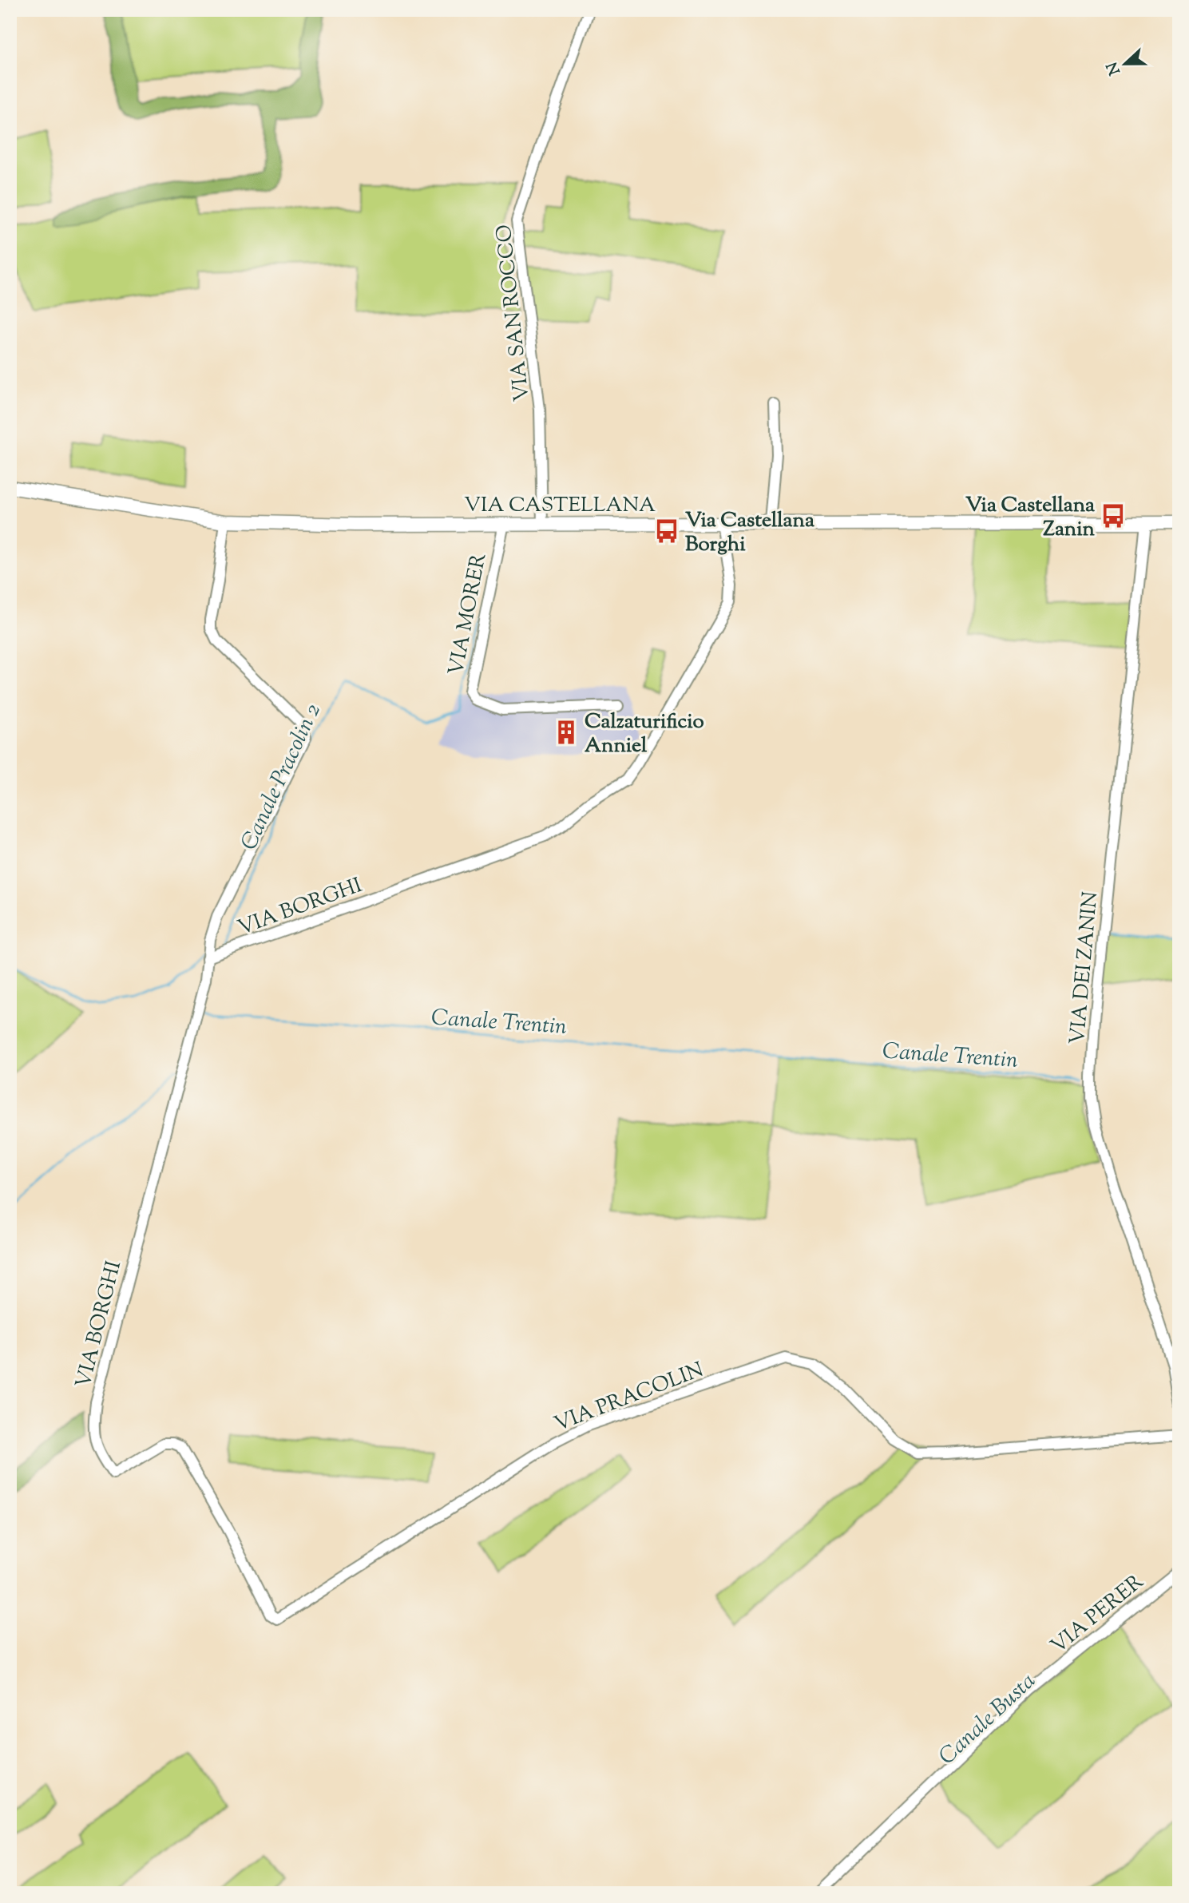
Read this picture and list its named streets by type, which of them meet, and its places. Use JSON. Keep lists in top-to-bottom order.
{
  "streets": {
    "main road": ["VIA CASTELLANA"],
    "street": [
      "VIA SAN ROCCO",
      "VIA MORER",
      "VIA BORGHI",
      "VIA DEI ZANIN",
      "VIA PRACOLIN",
      "VIA PERER"
    ]
  },
  "crossings": [
    ["VIA SAN ROCCO", "VIA CASTELLANA"],
    ["VIA CASTELLANA", "VIA MORER"],
    ["VIA CASTELLANA", "VIA BORGHI"],
    ["VIA CASTELLANA", "VIA DEI ZANIN"],
    ["VIA BORGHI", "VIA PRACOLIN"]
  ],
  "water": ["Canale Pracolin 2", "Canale Trentin", "Canale Busta"],
  "places": {
    "bus stop": ["Via Castellana Zanin", "Via Castellana Borghi"],
    "building": ["Calzaturificio Anniel"]
  },
  "north": "left"
}
